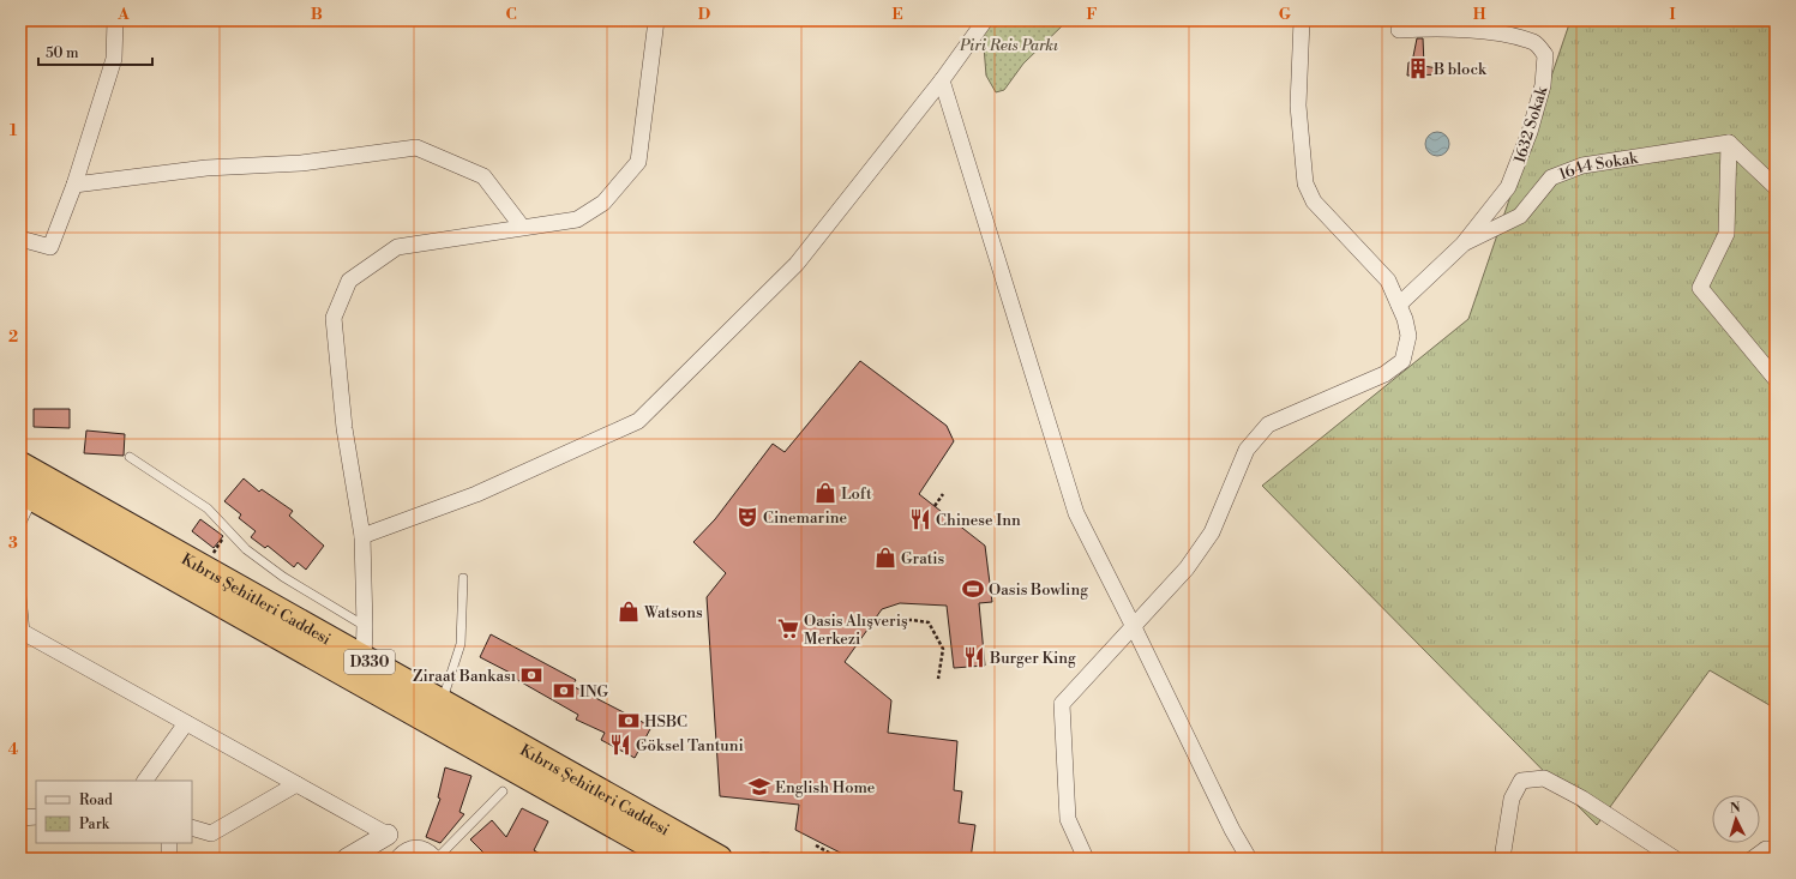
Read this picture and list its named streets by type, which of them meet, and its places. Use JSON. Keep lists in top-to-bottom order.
{
  "streets": {
    "highway": ["Kıbrıs Şehitleri Caddesi", "D330"],
    "street": ["1632 Sokak", "1644 Sokak"]
  },
  "crossings": [
    ["1632 Sokak", "1644 Sokak"]
  ],
  "parks": ["Piri Reis Parkı"],
  "places": {
    "building": ["B block"],
    "shop": ["Loft", "Gratis", "Watsons"],
    "theatre": ["Cinemarine"],
    "restaurant": ["Chinese Inn", "Burger King", "Göksel Tantuni"],
    "sports": ["Oasis Bowling"],
    "supermarket": ["Oasis Alışveriş Merkezi"],
    "bank": ["Ziraat Bankası", "ING", "HSBC"],
    "school or university": ["English Home"]
  },
  "legend": ["Road", "Park"],
  "scale_bar": "50 m",
  "north": "top",
  "grid": {
    "columns": [
      "A",
      "B",
      "C",
      "D",
      "E",
      "F",
      "G",
      "H",
      "I"
    ],
    "rows": [
      "1",
      "2",
      "3",
      "4"
    ]
  }
}
